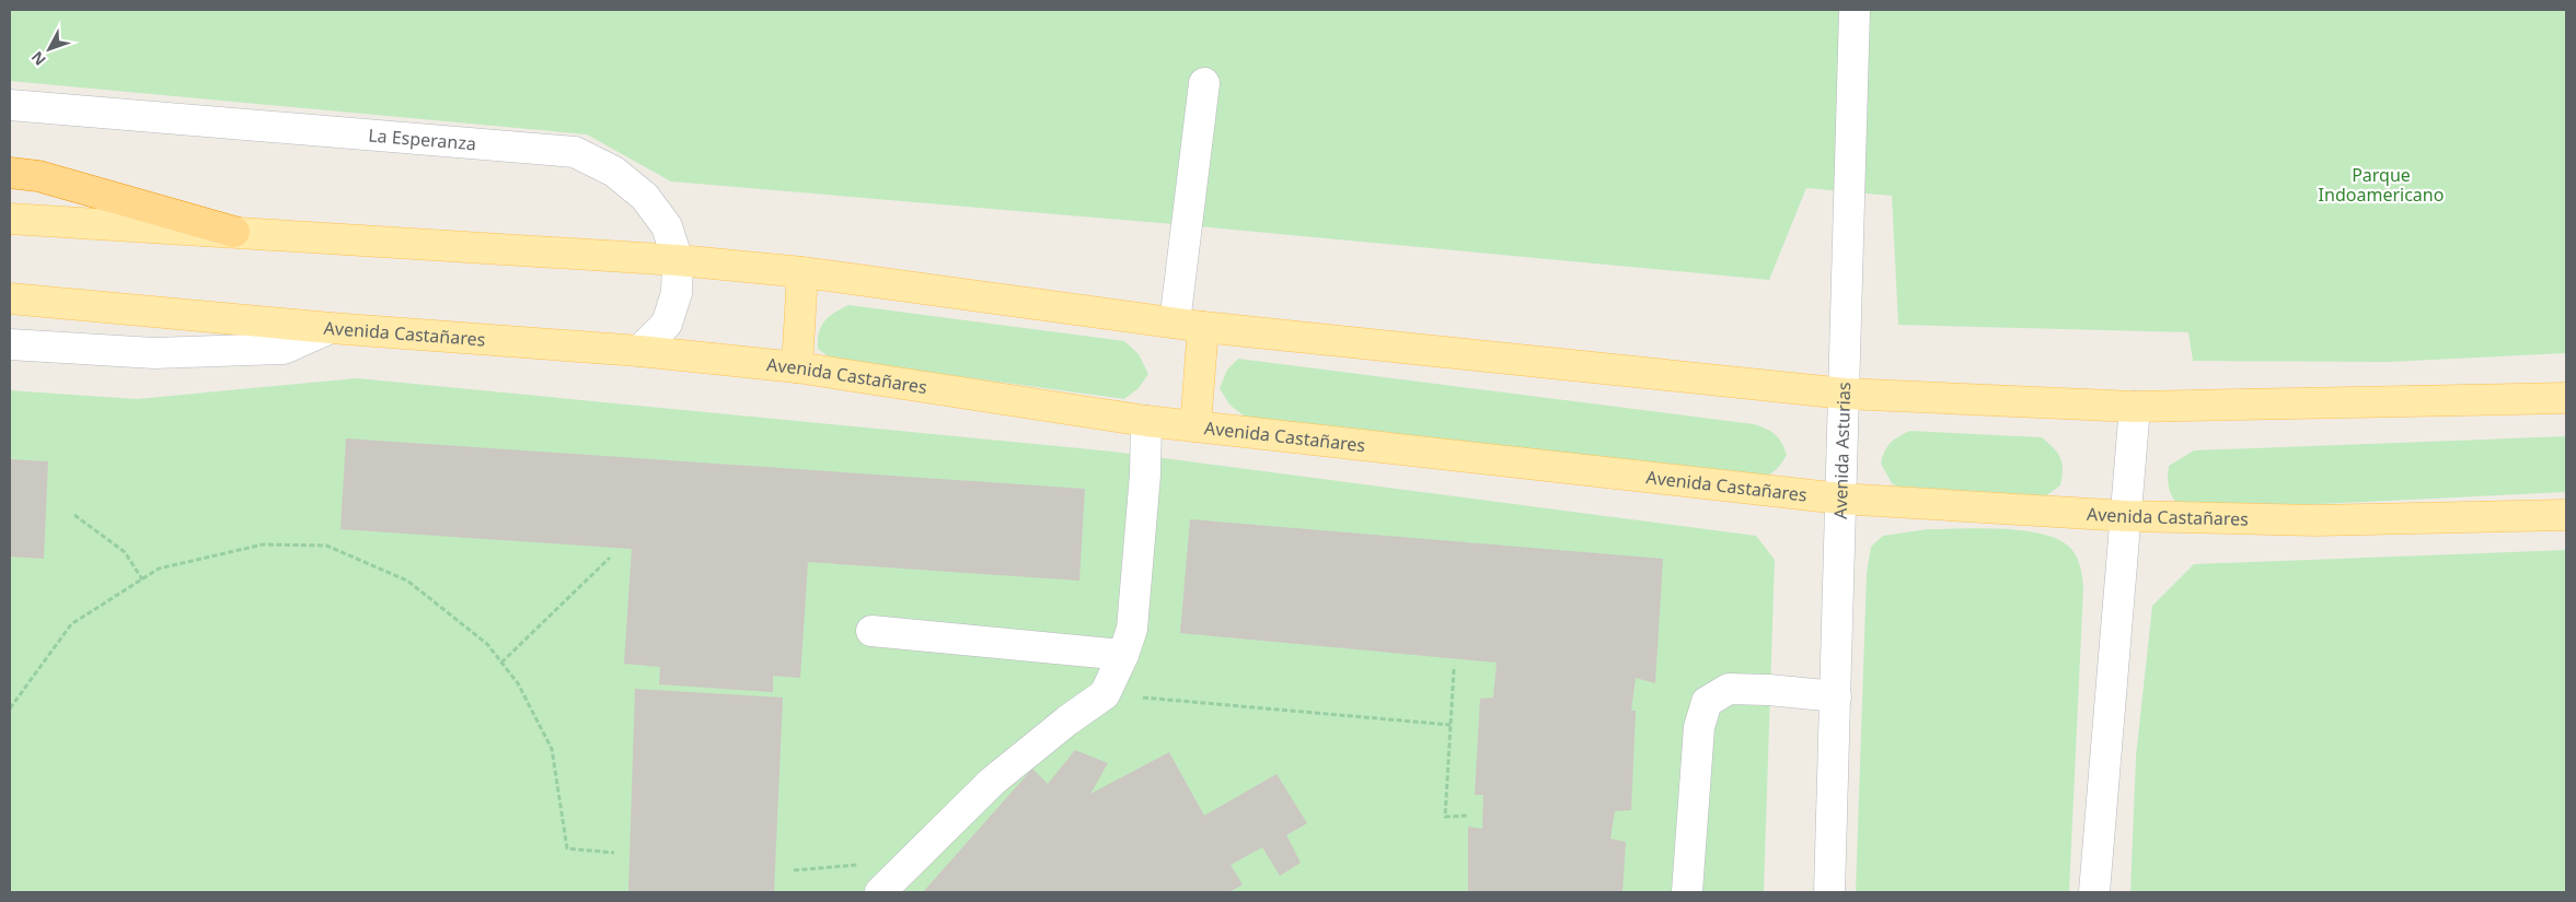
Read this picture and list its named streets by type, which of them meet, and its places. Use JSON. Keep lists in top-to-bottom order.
{
  "streets": {
    "main road": ["Avenida Castañares"],
    "street": ["La Esperanza", "Avenida Asturias"]
  },
  "crossings": [
    ["La Esperanza", "Avenida Castañares"],
    ["Avenida Castañares", "Avenida Asturias"]
  ],
  "parks": ["Parque Indoamericano"],
  "north": "bottom left"
}
